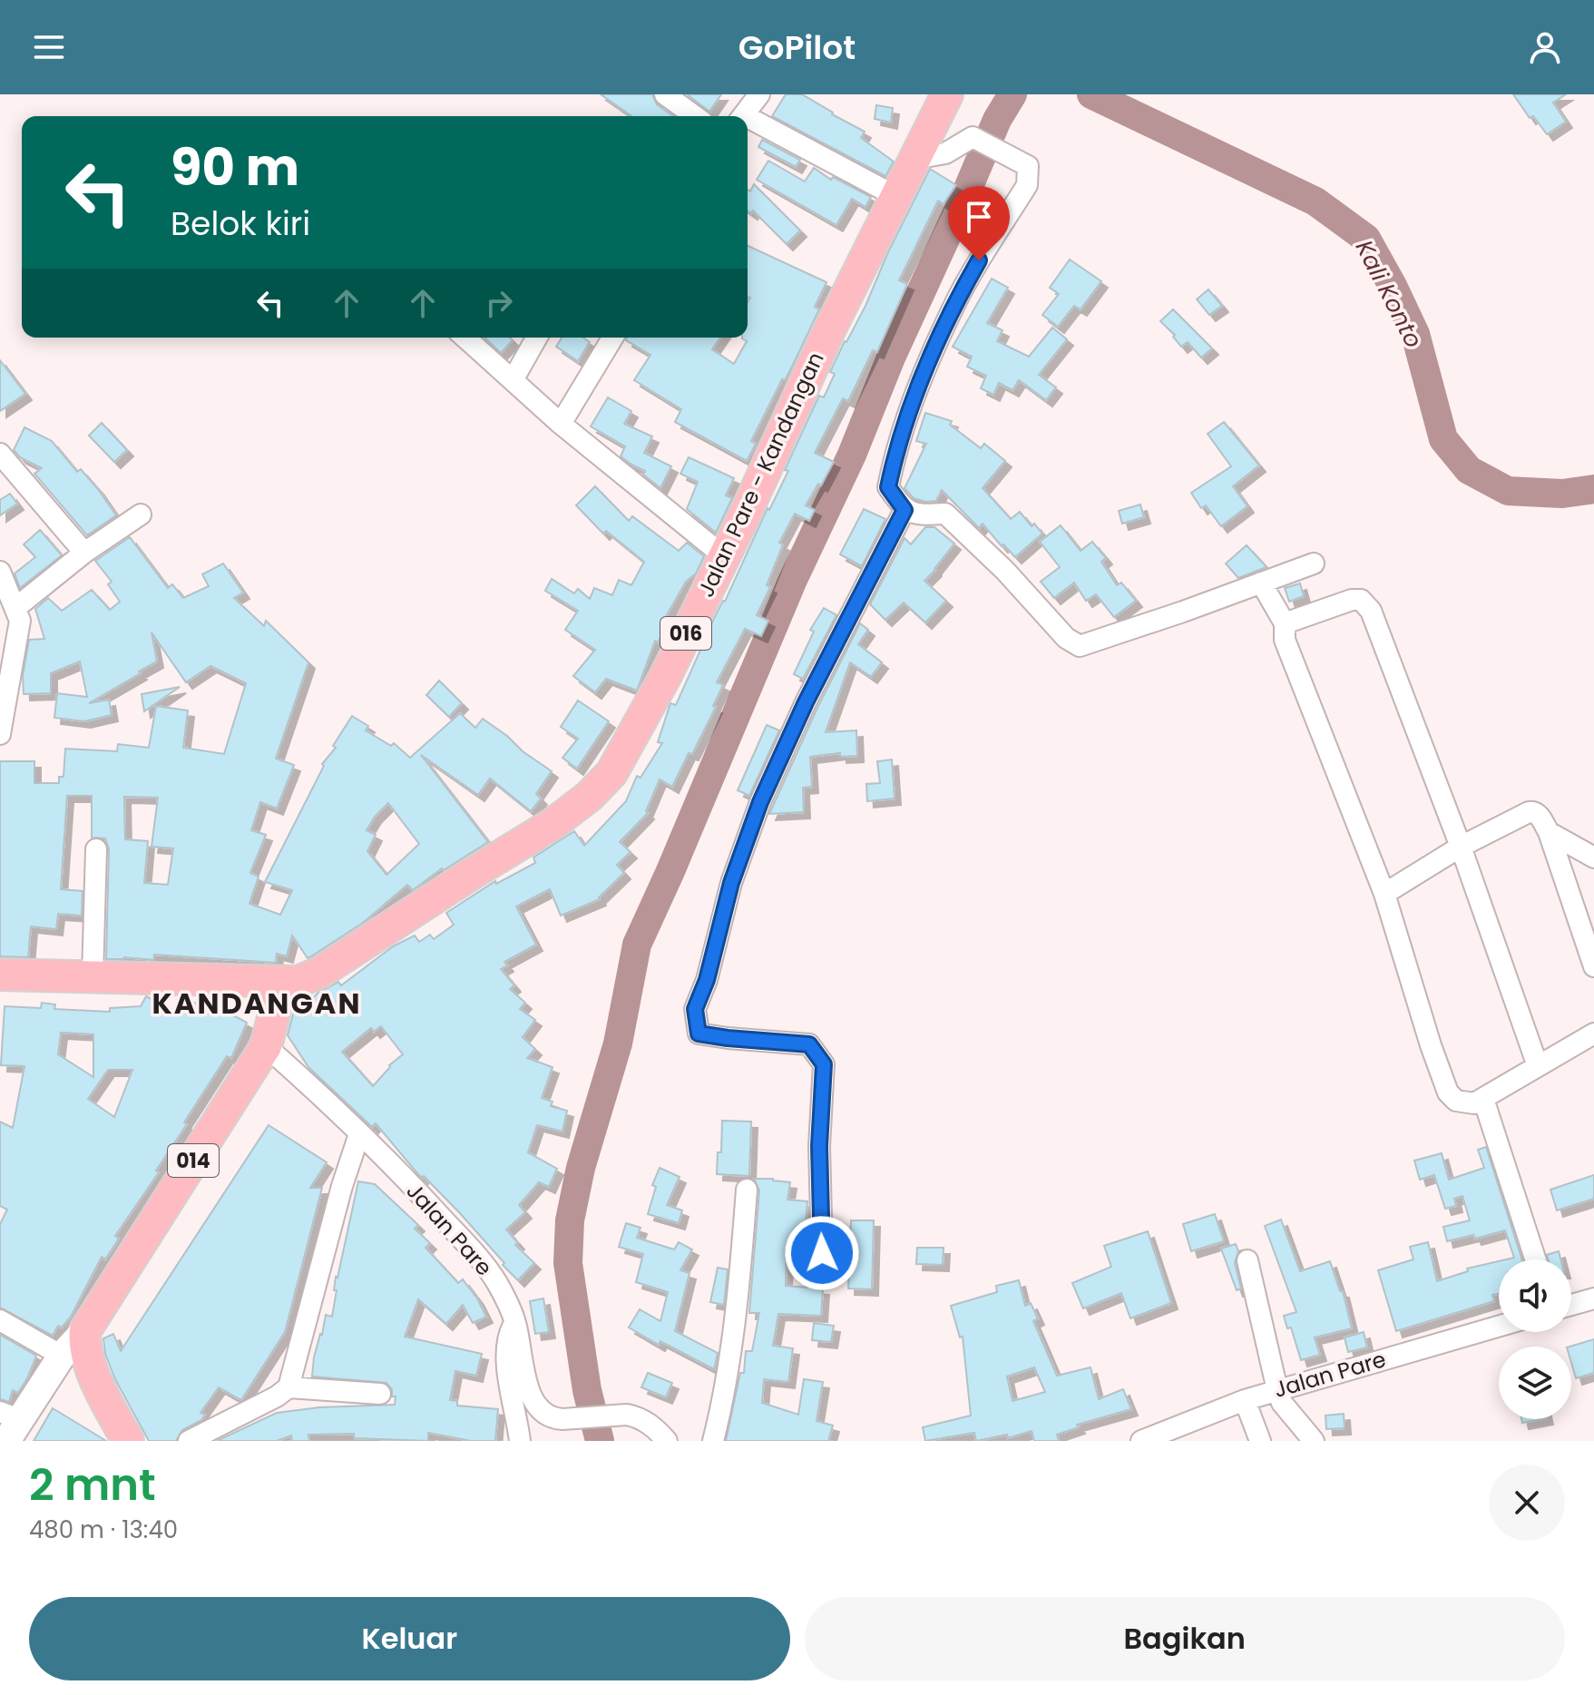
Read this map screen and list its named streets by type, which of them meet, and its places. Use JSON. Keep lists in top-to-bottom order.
{
  "streets": {
    "main road": ["Jalan Pare - Kandangan", "016", "014"],
    "street": ["Jalan Pare"]
  },
  "crossings": [
    ["Jalan Pare - Kandangan", "014"],
    ["014", "Jalan Pare"]
  ],
  "districts": ["KANDANGAN"],
  "water": ["Kali Konto"],
  "page": {
    "header": "GoPilot",
    "turn": ["90 m", "Belok kiri"],
    "heading": ["2 mnt", "480 m · 13:40"],
    "buttons": ["Keluar", "Bagikan"]
  }
}
